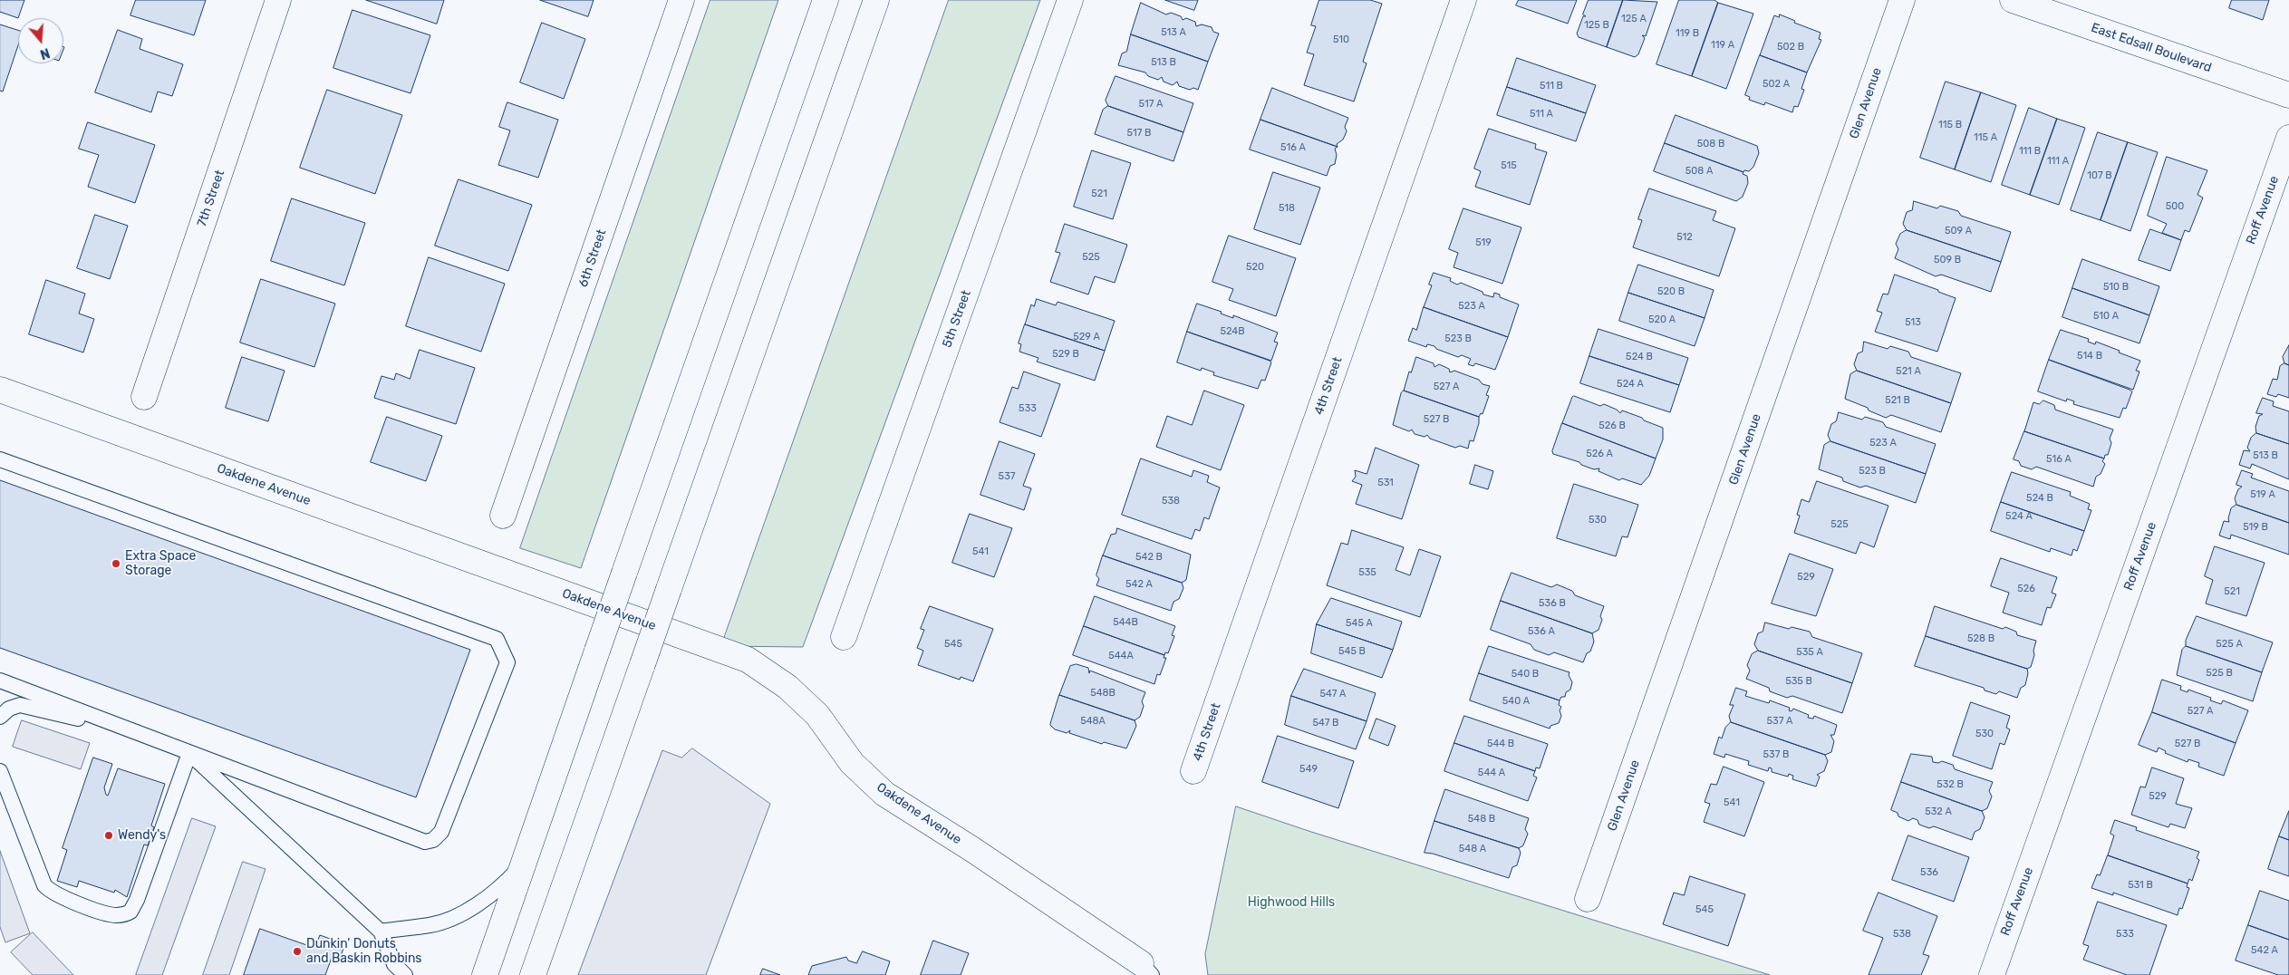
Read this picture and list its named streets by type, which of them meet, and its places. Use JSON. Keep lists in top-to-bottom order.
{
  "streets": {
    "main road": [
      "East Edsall Boulevard",
      "Glen Avenue",
      "7th Street",
      "Roff Avenue",
      "6th Street",
      "5th Street",
      "4th Street",
      "Oakdene Avenue"
    ]
  },
  "parks": ["Highwood Hills"],
  "places": ["Extra Space Storage", "Wendy's", "Dunkin' Donuts and Baskin Robbins"],
  "house_numbers": [
    "125 A",
    "125 B",
    "513 A",
    "119 B",
    "510",
    "119 A",
    "502 B",
    "513 B",
    "502 A",
    "511 B",
    "517 A",
    "511 A",
    "115 B",
    "517 B",
    "115 A",
    "508 B",
    "516 A",
    "111 B",
    "111 A",
    "515",
    "508 A",
    "107 B",
    "521",
    "500",
    "518",
    "509 A",
    "512",
    "519",
    "525",
    "509 B",
    "520",
    "510 B",
    "520 B",
    "523 A",
    "510 A",
    "520 A",
    "513",
    "524B",
    "529 A",
    "523 B",
    "529 B",
    "514 B",
    "524 B",
    "521 A",
    "524 A",
    "527 A",
    "521 B",
    "533",
    "527 B",
    "526 B",
    "523 A",
    "526 A",
    "513 B",
    "516 A",
    "523 B",
    "537",
    "531",
    "519 A",
    "524 B",
    "538",
    "524 A",
    "530",
    "525",
    "519 B",
    "541",
    "542 B",
    "535",
    "529",
    "542 A",
    "526",
    "521",
    "536 B",
    "544B",
    "545 A",
    "536 A",
    "528 B",
    "545",
    "525 A",
    "545 B",
    "535 A",
    "544A",
    "525 B",
    "540 B",
    "535 B",
    "548B",
    "547 A",
    "540 A",
    "527 A",
    "548A",
    "537 A",
    "547 B",
    "530",
    "544 B",
    "527 B",
    "537 B",
    "549",
    "544 A",
    "532 B",
    "529",
    "541",
    "532 A",
    "548 B",
    "548 A",
    "536",
    "531 B",
    "545",
    "538",
    "533",
    "542 A"
  ],
  "north": "bottom"
}
